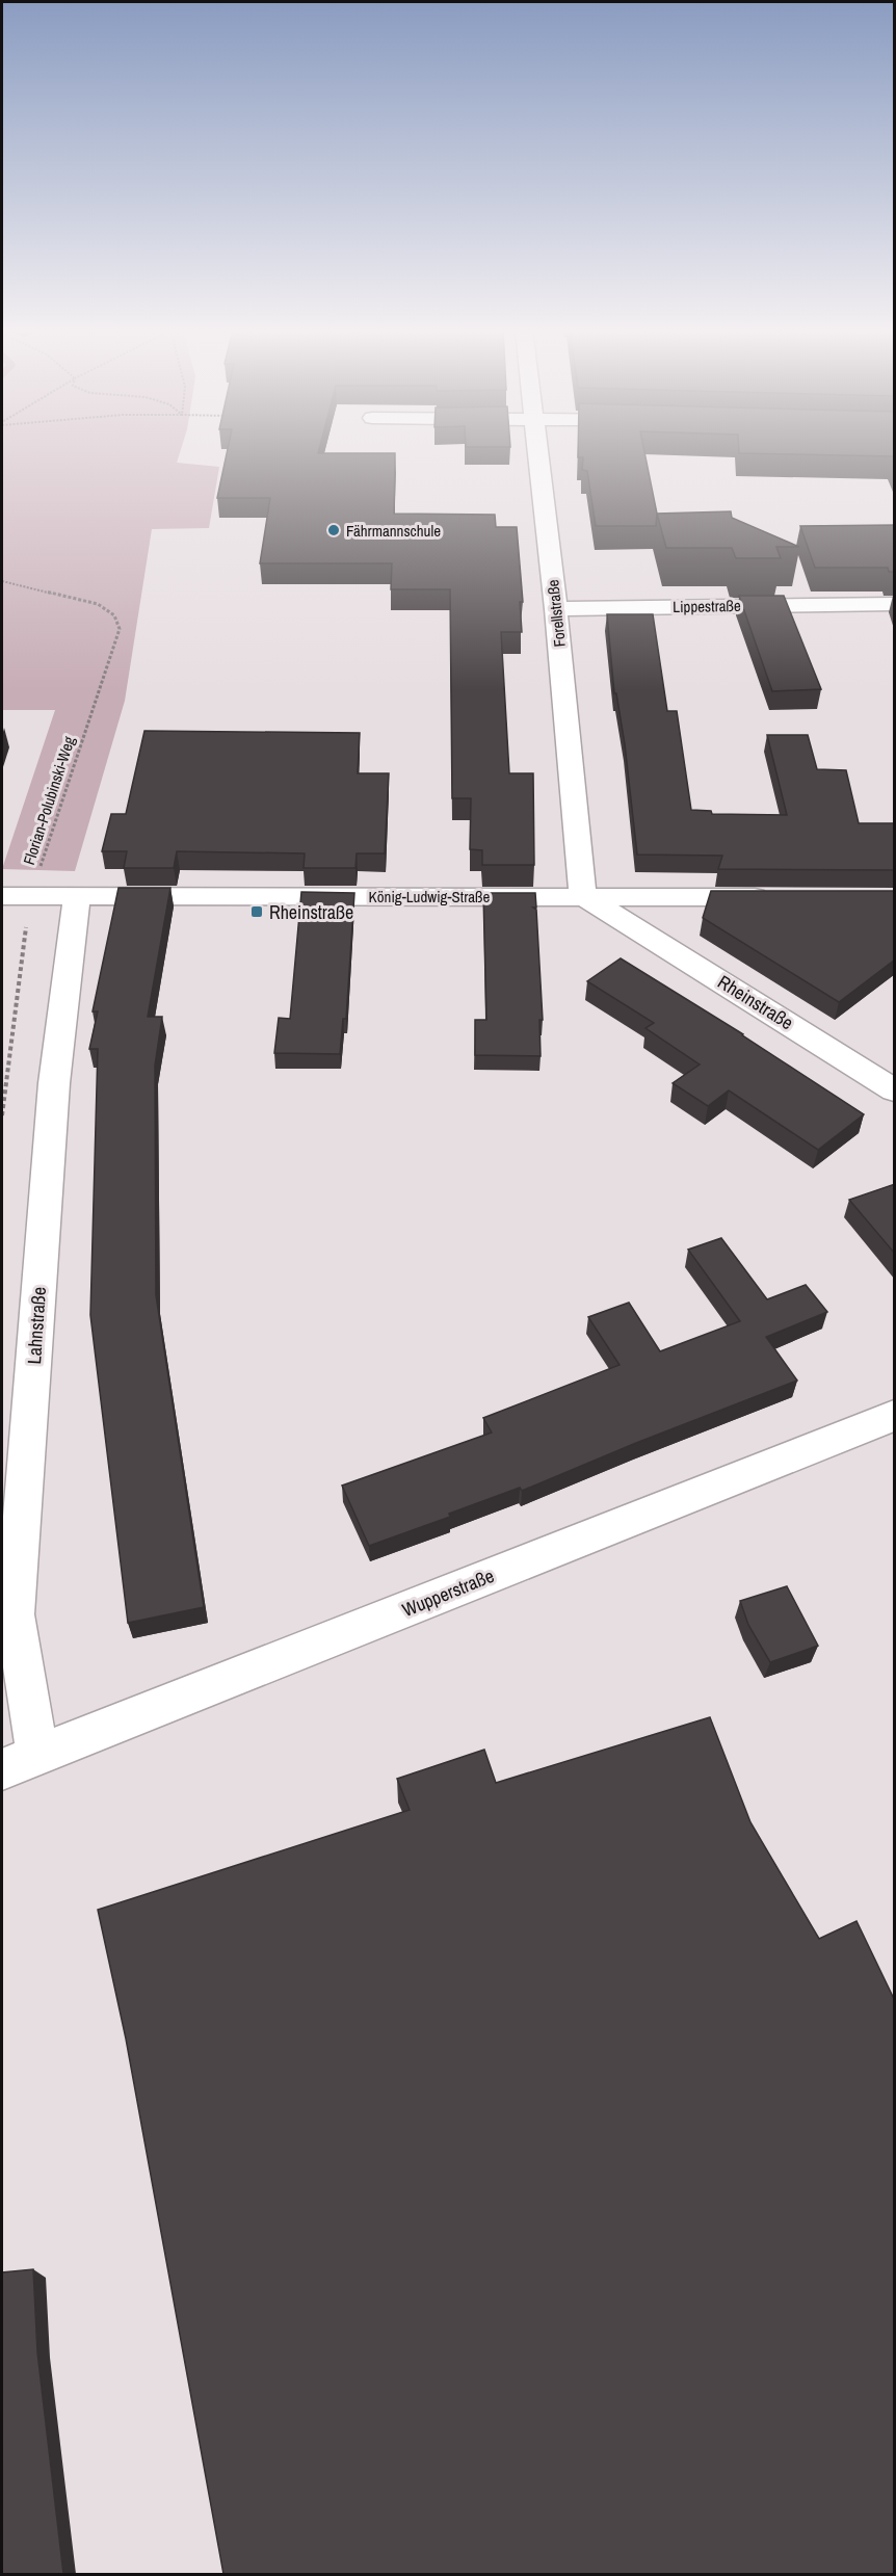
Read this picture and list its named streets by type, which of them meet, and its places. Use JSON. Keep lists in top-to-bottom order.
{
  "streets": {
    "street": [
      "Lippestraße",
      "Forellstraße",
      "König-Ludwig-Straße",
      "Rheinstraße",
      "Lahnstraße",
      "Wupperstraße"
    ],
    "path": ["Florian-Polubinski-Weg"]
  },
  "crossings": [
    ["Lippestraße", "Forellstraße"],
    ["Forellstraße", "König-Ludwig-Straße"],
    ["Forellstraße", "Rheinstraße"],
    ["Florian-Polubinski-Weg", "König-Ludwig-Straße"],
    ["König-Ludwig-Straße", "Rheinstraße"],
    ["König-Ludwig-Straße", "Lahnstraße"],
    ["Lahnstraße", "Wupperstraße"]
  ],
  "places": {
    "other": ["Fährmannschule"],
    "transit": ["Rheinstraße"]
  }
}
